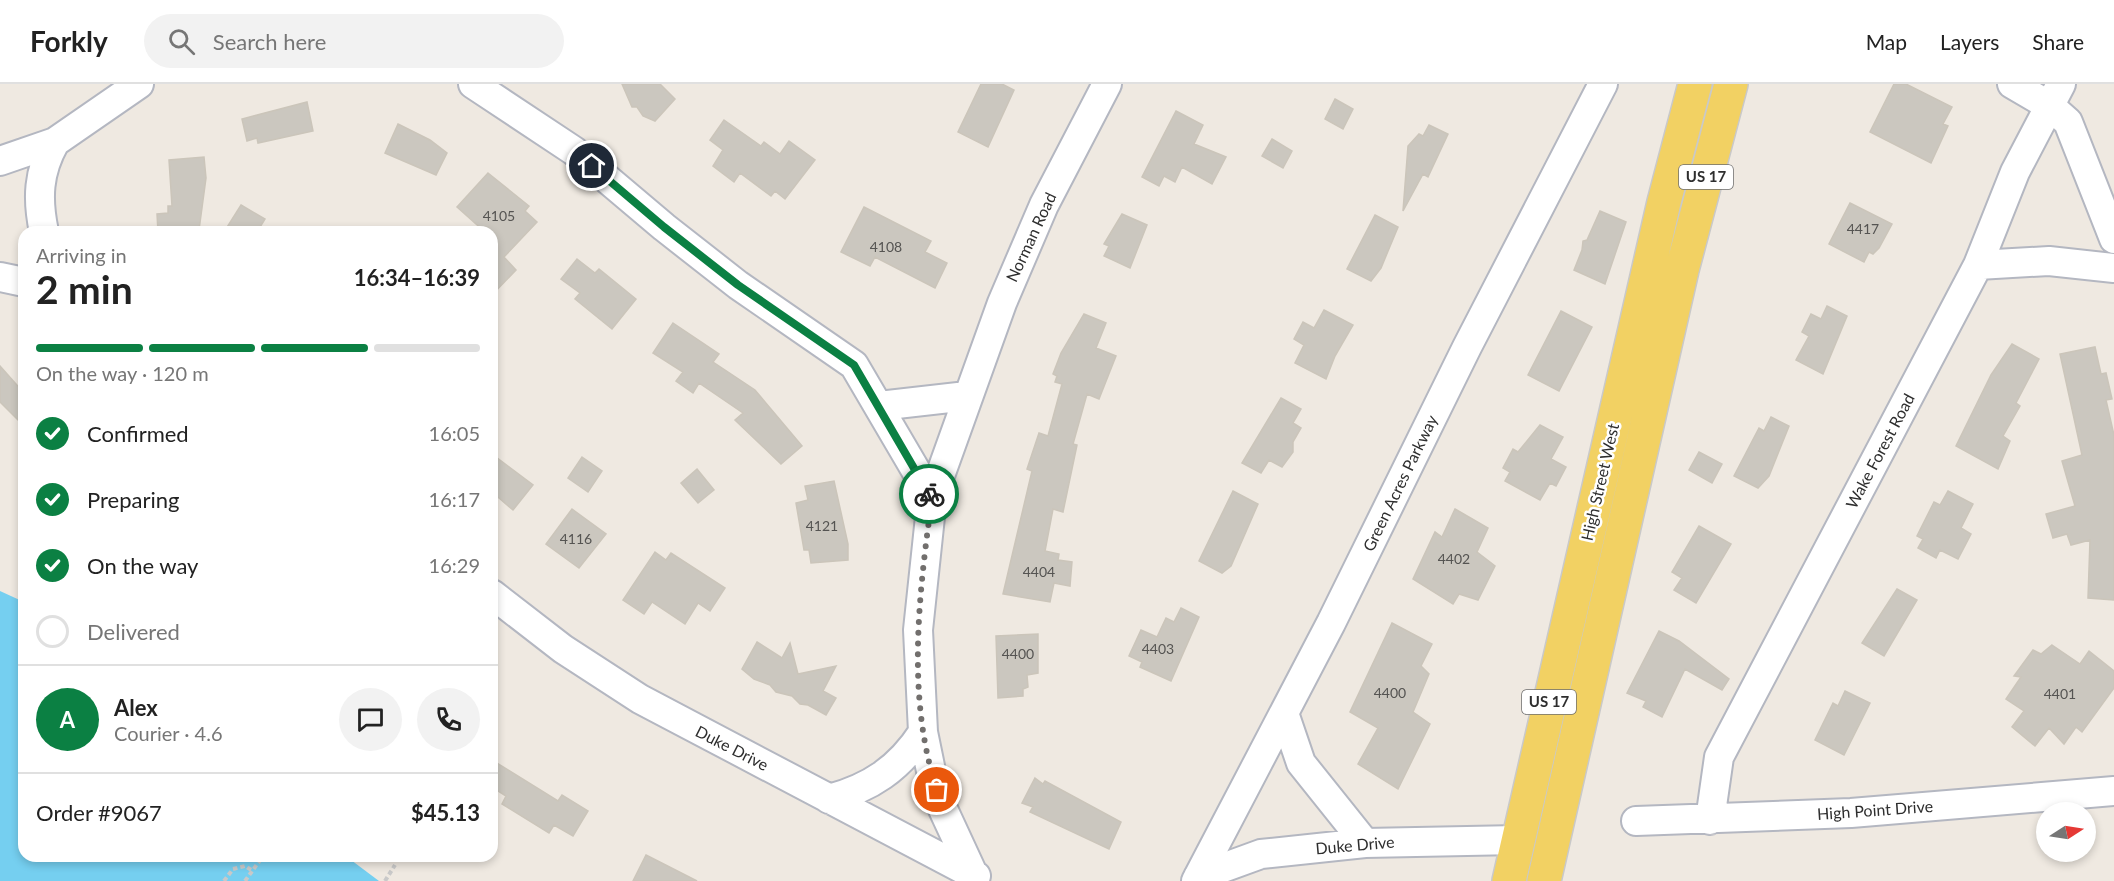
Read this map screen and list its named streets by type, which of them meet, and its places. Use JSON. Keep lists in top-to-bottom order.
{
  "streets": {
    "main road": ["US 17", "High Street West"],
    "street": [
      "Norman Road",
      "Wake Forest Road",
      "Green Acres Parkway",
      "Duke Drive",
      "High Point Drive"
    ]
  },
  "crossings": [
    ["Norman Road", "Duke Drive"],
    ["Wake Forest Road", "High Point Drive"],
    ["High Street West", "Duke Drive"],
    ["Green Acres Parkway", "Duke Drive"]
  ],
  "house_numbers": [
    "4105",
    "4417",
    "4108",
    "4121",
    "4116",
    "4402",
    "4404",
    "4403",
    "4400",
    "4400",
    "4401"
  ],
  "north": "right",
  "page": {
    "header": "Forkly",
    "search": "Search here",
    "nav": ["Map", "Layers", "Share"],
    "heading": ["2 min", "Arriving in", "16:34–16:39"],
    "panel": [
      "Alex",
      "Courier · 4.6",
      "Order #9067",
      "$45.13"
    ],
    "bar": "On the way · 120 m",
    "list": [
      ["Confirmed", "16:05"],
      ["Preparing", "16:17"],
      ["On the way", "16:29"],
      "Delivered"
    ],
    "round": "A"
  }
}
